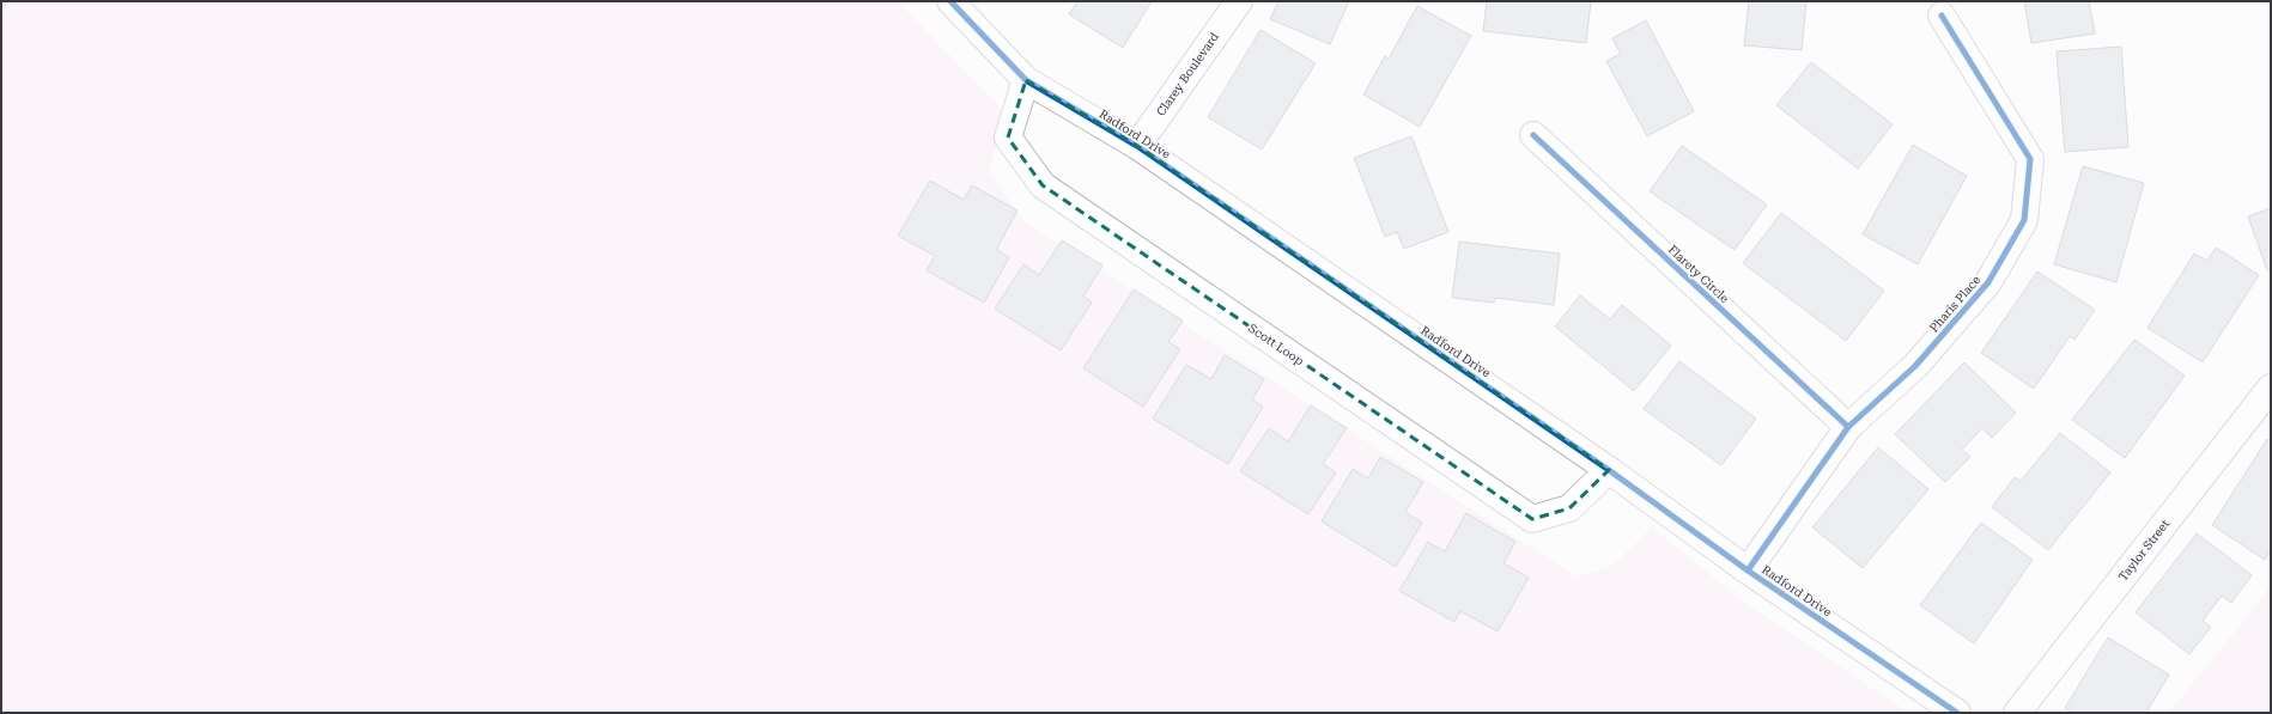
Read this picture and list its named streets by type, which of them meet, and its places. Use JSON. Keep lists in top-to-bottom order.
{
  "streets": {
    "street": [
      "Clarey Boulevard",
      "Radford Drive",
      "Flarety Circle",
      "Pharis Place",
      "Scott Loop",
      "Taylor Street"
    ]
  },
  "crossings": [
    ["Clarey Boulevard", "Radford Drive"],
    ["Radford Drive", "Pharis Place"],
    ["Radford Drive", "Scott Loop"],
    ["Flarety Circle", "Pharis Place"]
  ]
}
